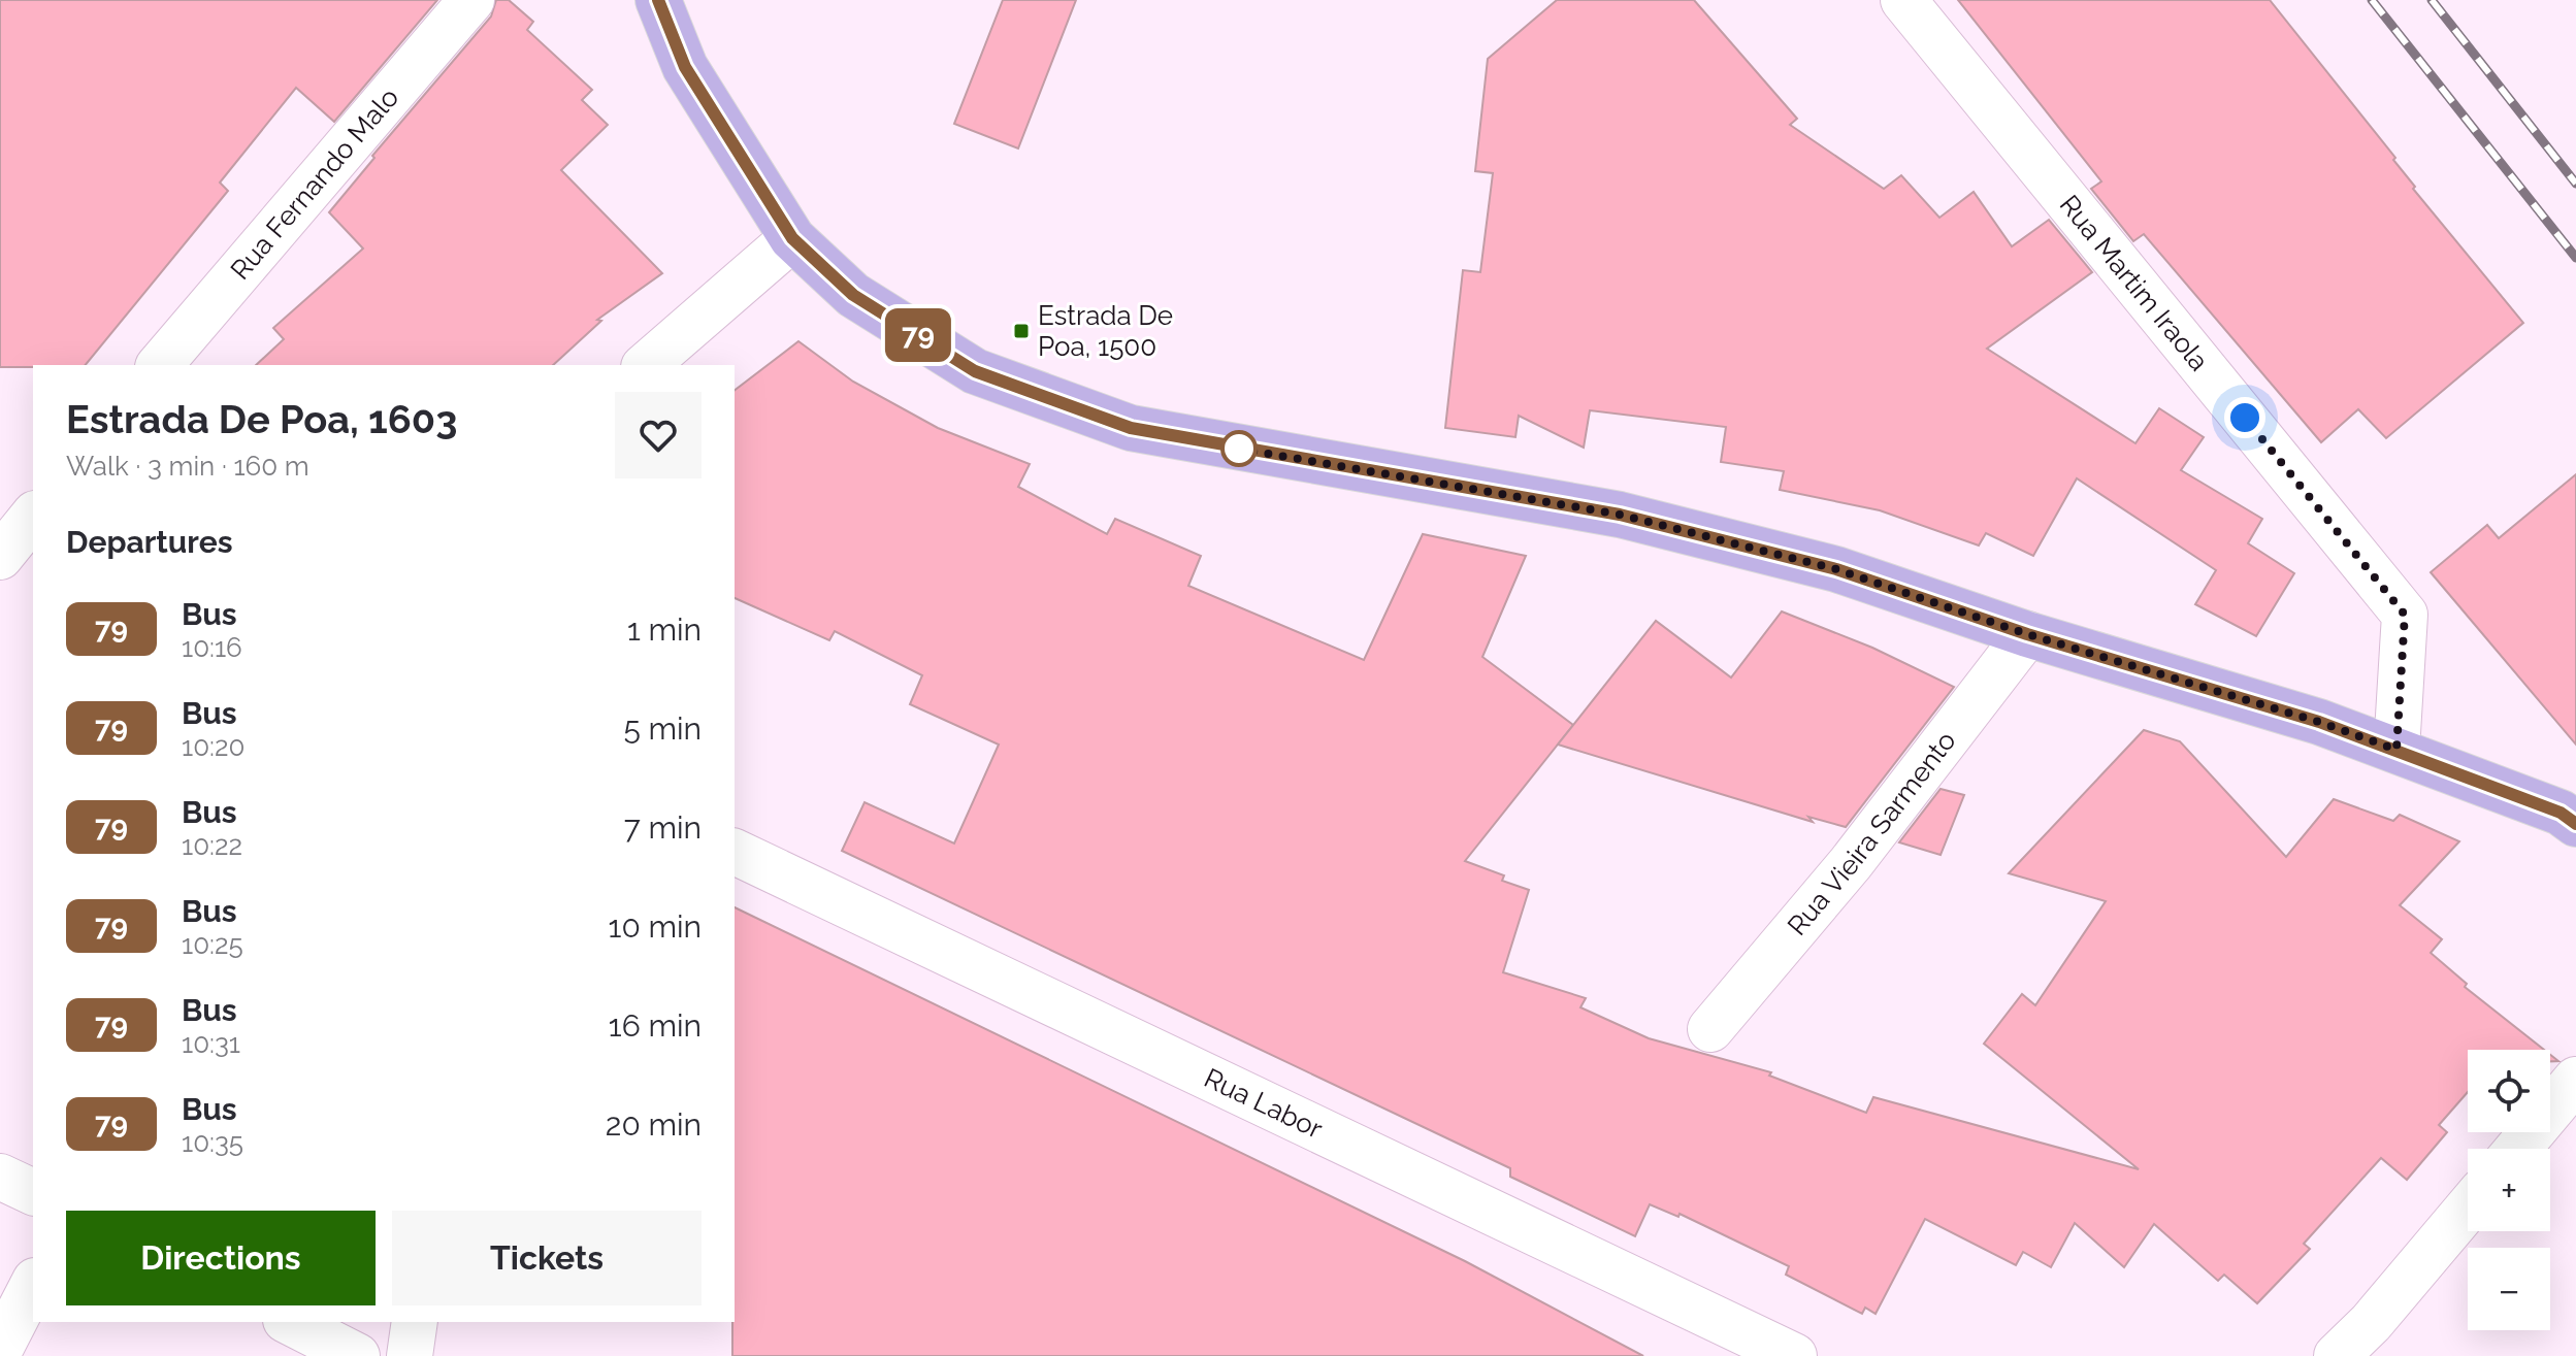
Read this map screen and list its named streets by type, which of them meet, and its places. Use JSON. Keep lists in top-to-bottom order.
{
  "streets": {
    "street": [
      "Rua Fernando Malo",
      "Rua Martim Iraola",
      "Rua Vieira Sarmento",
      "Rua Labor"
    ]
  },
  "places": {
    "transit": ["Estrada De Poa, 1500"]
  },
  "lines": ["bus line 79"],
  "page": {
    "on_map": "79",
    "heading": [
      ["Estrada De Poa, 1603", "Walk · 3 min · 160 m"],
      "Departures"
    ],
    "list": [
      {
        "mark": "79",
        "name": "Bus",
        "note": "10:16",
        "value": "1 min"
      },
      {
        "mark": "79",
        "name": "Bus",
        "note": "10:20",
        "value": "5 min"
      },
      {
        "mark": "79",
        "name": "Bus",
        "note": "10:22",
        "value": "7 min"
      },
      {
        "mark": "79",
        "name": "Bus",
        "note": "10:25",
        "value": "10 min"
      },
      {
        "mark": "79",
        "name": "Bus",
        "note": "10:31",
        "value": "16 min"
      },
      {
        "mark": "79",
        "name": "Bus",
        "note": "10:35",
        "value": "20 min"
      }
    ],
    "map_buttons": ["+", "−"],
    "buttons": ["Directions", "Tickets"]
  }
}
